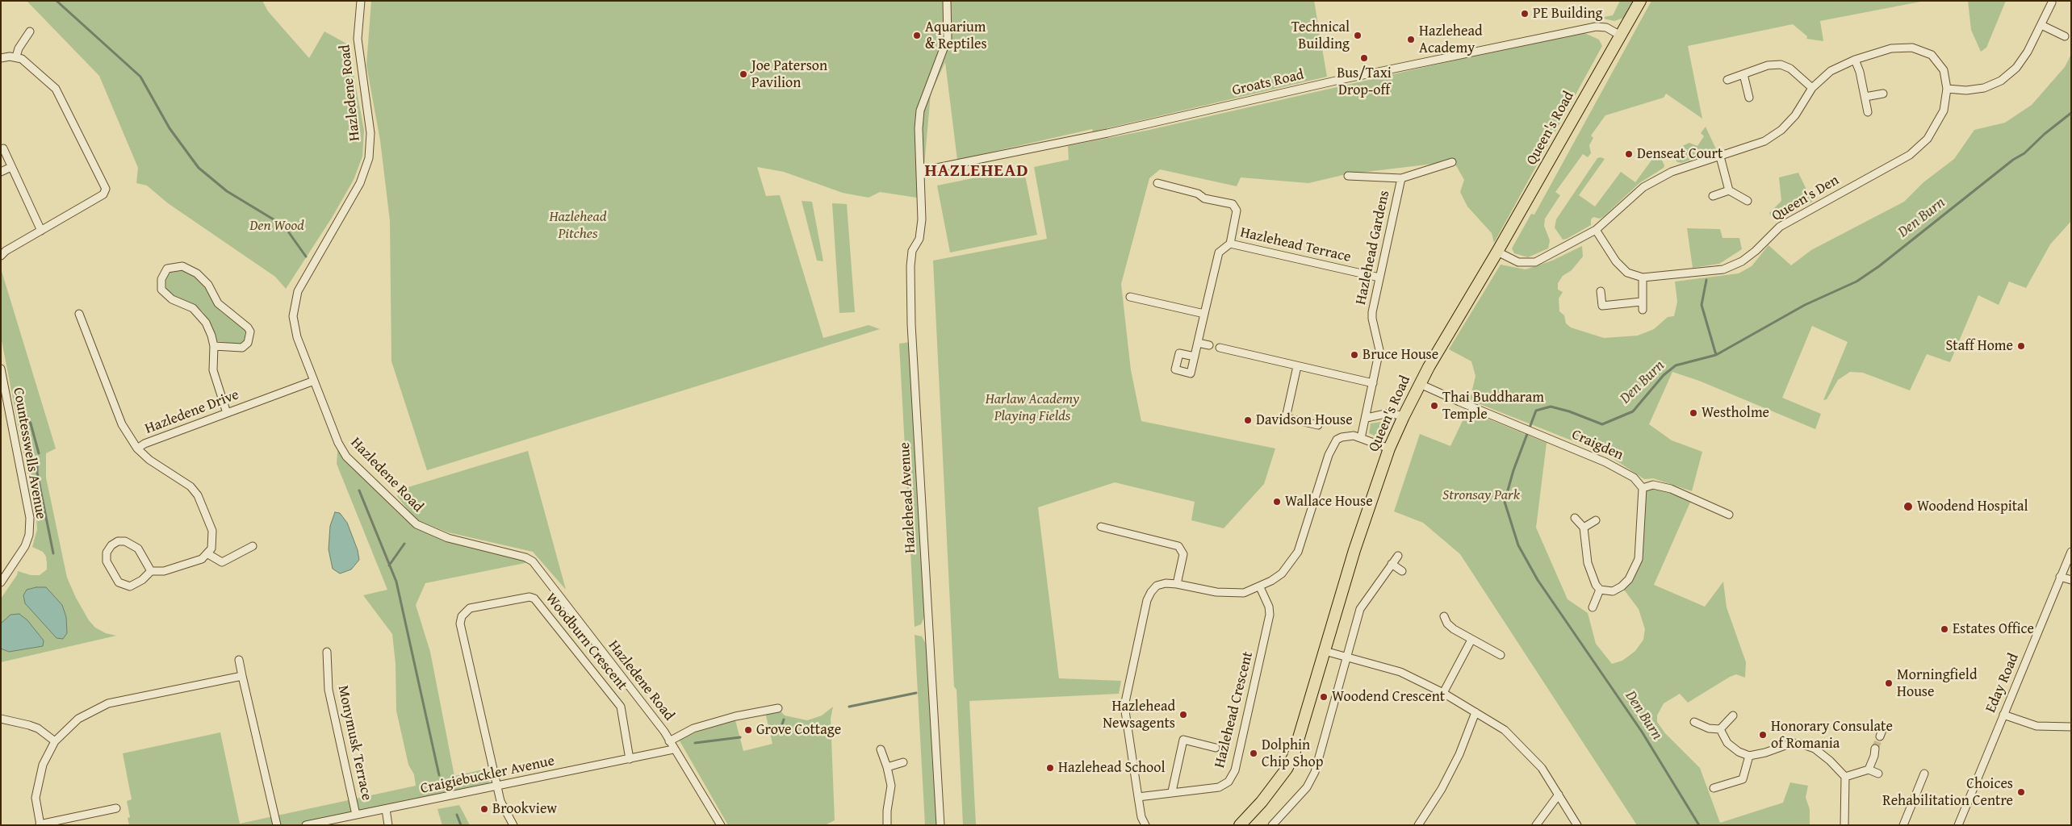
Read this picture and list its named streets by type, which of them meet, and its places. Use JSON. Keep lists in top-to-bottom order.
{
  "streets": {
    "main road": ["Queen's Road"],
    "street": [
      "Groats Road",
      "Hazledene Road",
      "Queen's Den",
      "Hazlehead Terrace",
      "Hazlehead Gardens",
      "Hazledene Drive",
      "Craigden",
      "Countesswells Avenue",
      "Hazlehead Avenue",
      "Woodburn Crescent",
      "Eday Road",
      "Hazlehead Crescent",
      "Monymusk Terrace",
      "Craigiebuckler Avenue"
    ]
  },
  "crossings": [
    ["Groats Road", "Queen's Road"],
    ["Groats Road", "Hazlehead Avenue"],
    ["Hazledene Road", "Hazledene Drive"],
    ["Hazledene Road", "Craigiebuckler Avenue"],
    ["Queen's Road", "Queen's Den"],
    ["Queen's Road", "Craigden"],
    ["Hazlehead Terrace", "Hazlehead Gardens"],
    ["Woodburn Crescent", "Craigiebuckler Avenue"],
    ["Monymusk Terrace", "Craigiebuckler Avenue"]
  ],
  "districts": ["HAZLEHEAD"],
  "water": ["Den Burn"],
  "parks": [
    "Hazlehead Pitches",
    "Den Wood",
    "Harlaw Academy Playing Fields",
    "Stronsay Park"
  ],
  "places": [
    "PE Building",
    "Aquarium & Reptiles",
    "Technical Building",
    "Hazlehead Academy",
    "Bus/Taxi Drop-off",
    "Joe Paterson Pavilion",
    "Denseat Court",
    "Staff Home",
    "Bruce House",
    "Thai Buddharam Temple",
    "Westholme",
    "Davidson House",
    "Wallace House",
    "Woodend Hospital",
    "Estates Office",
    "Morningfield House",
    "Woodend Crescent",
    "Hazlehead Newsagents",
    "Grove Cottage",
    "Honorary Consulate of Romania",
    "Dolphin Chip Shop",
    "Hazlehead School",
    "Choices Rehabilitation Centre",
    "Brookview"
  ]
}
